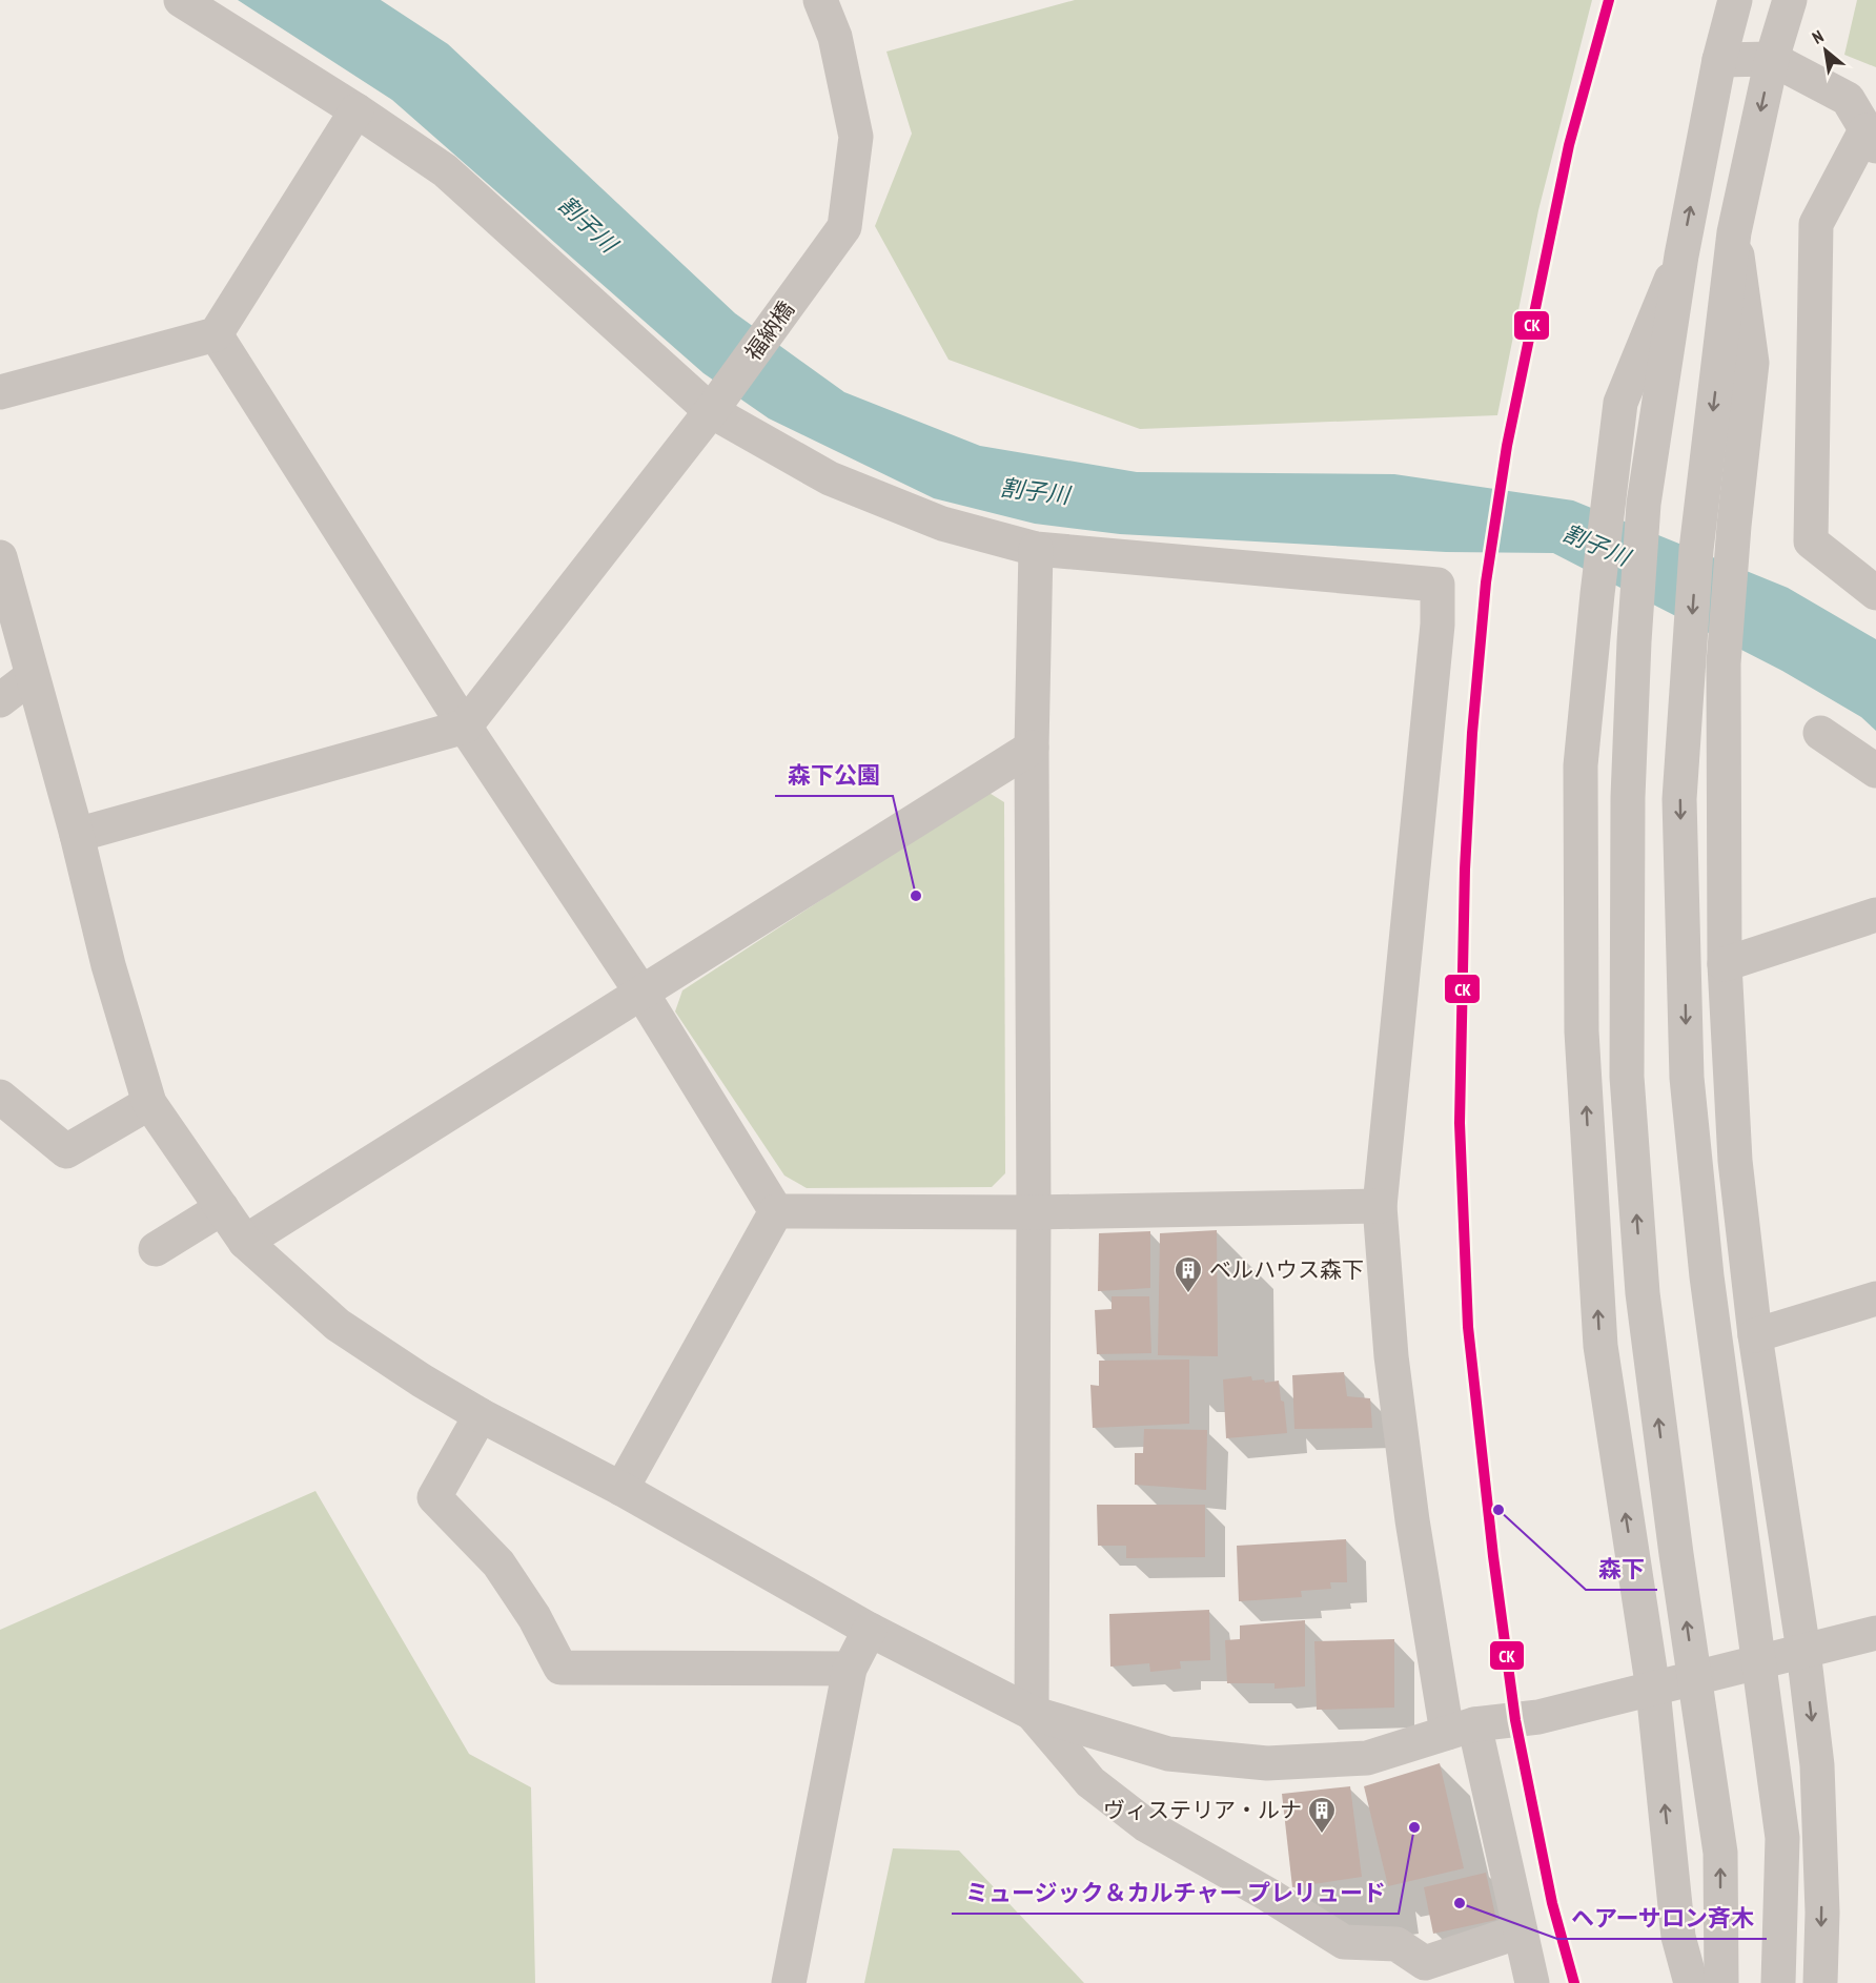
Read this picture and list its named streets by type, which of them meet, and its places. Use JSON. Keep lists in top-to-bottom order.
{
  "streets": {
    "street": ["福納橋"]
  },
  "water": ["割子川"],
  "places": {
    "other": [
      "森下公園",
      "森下",
      "ミュージック＆カルチャー プレリュード",
      "ヘアーサロン斉木"
    ],
    "building": ["ベルハウス森下", "ヴィステリア・ルナ"]
  },
  "lines": ["transit line CK"],
  "north": "top left"
}
